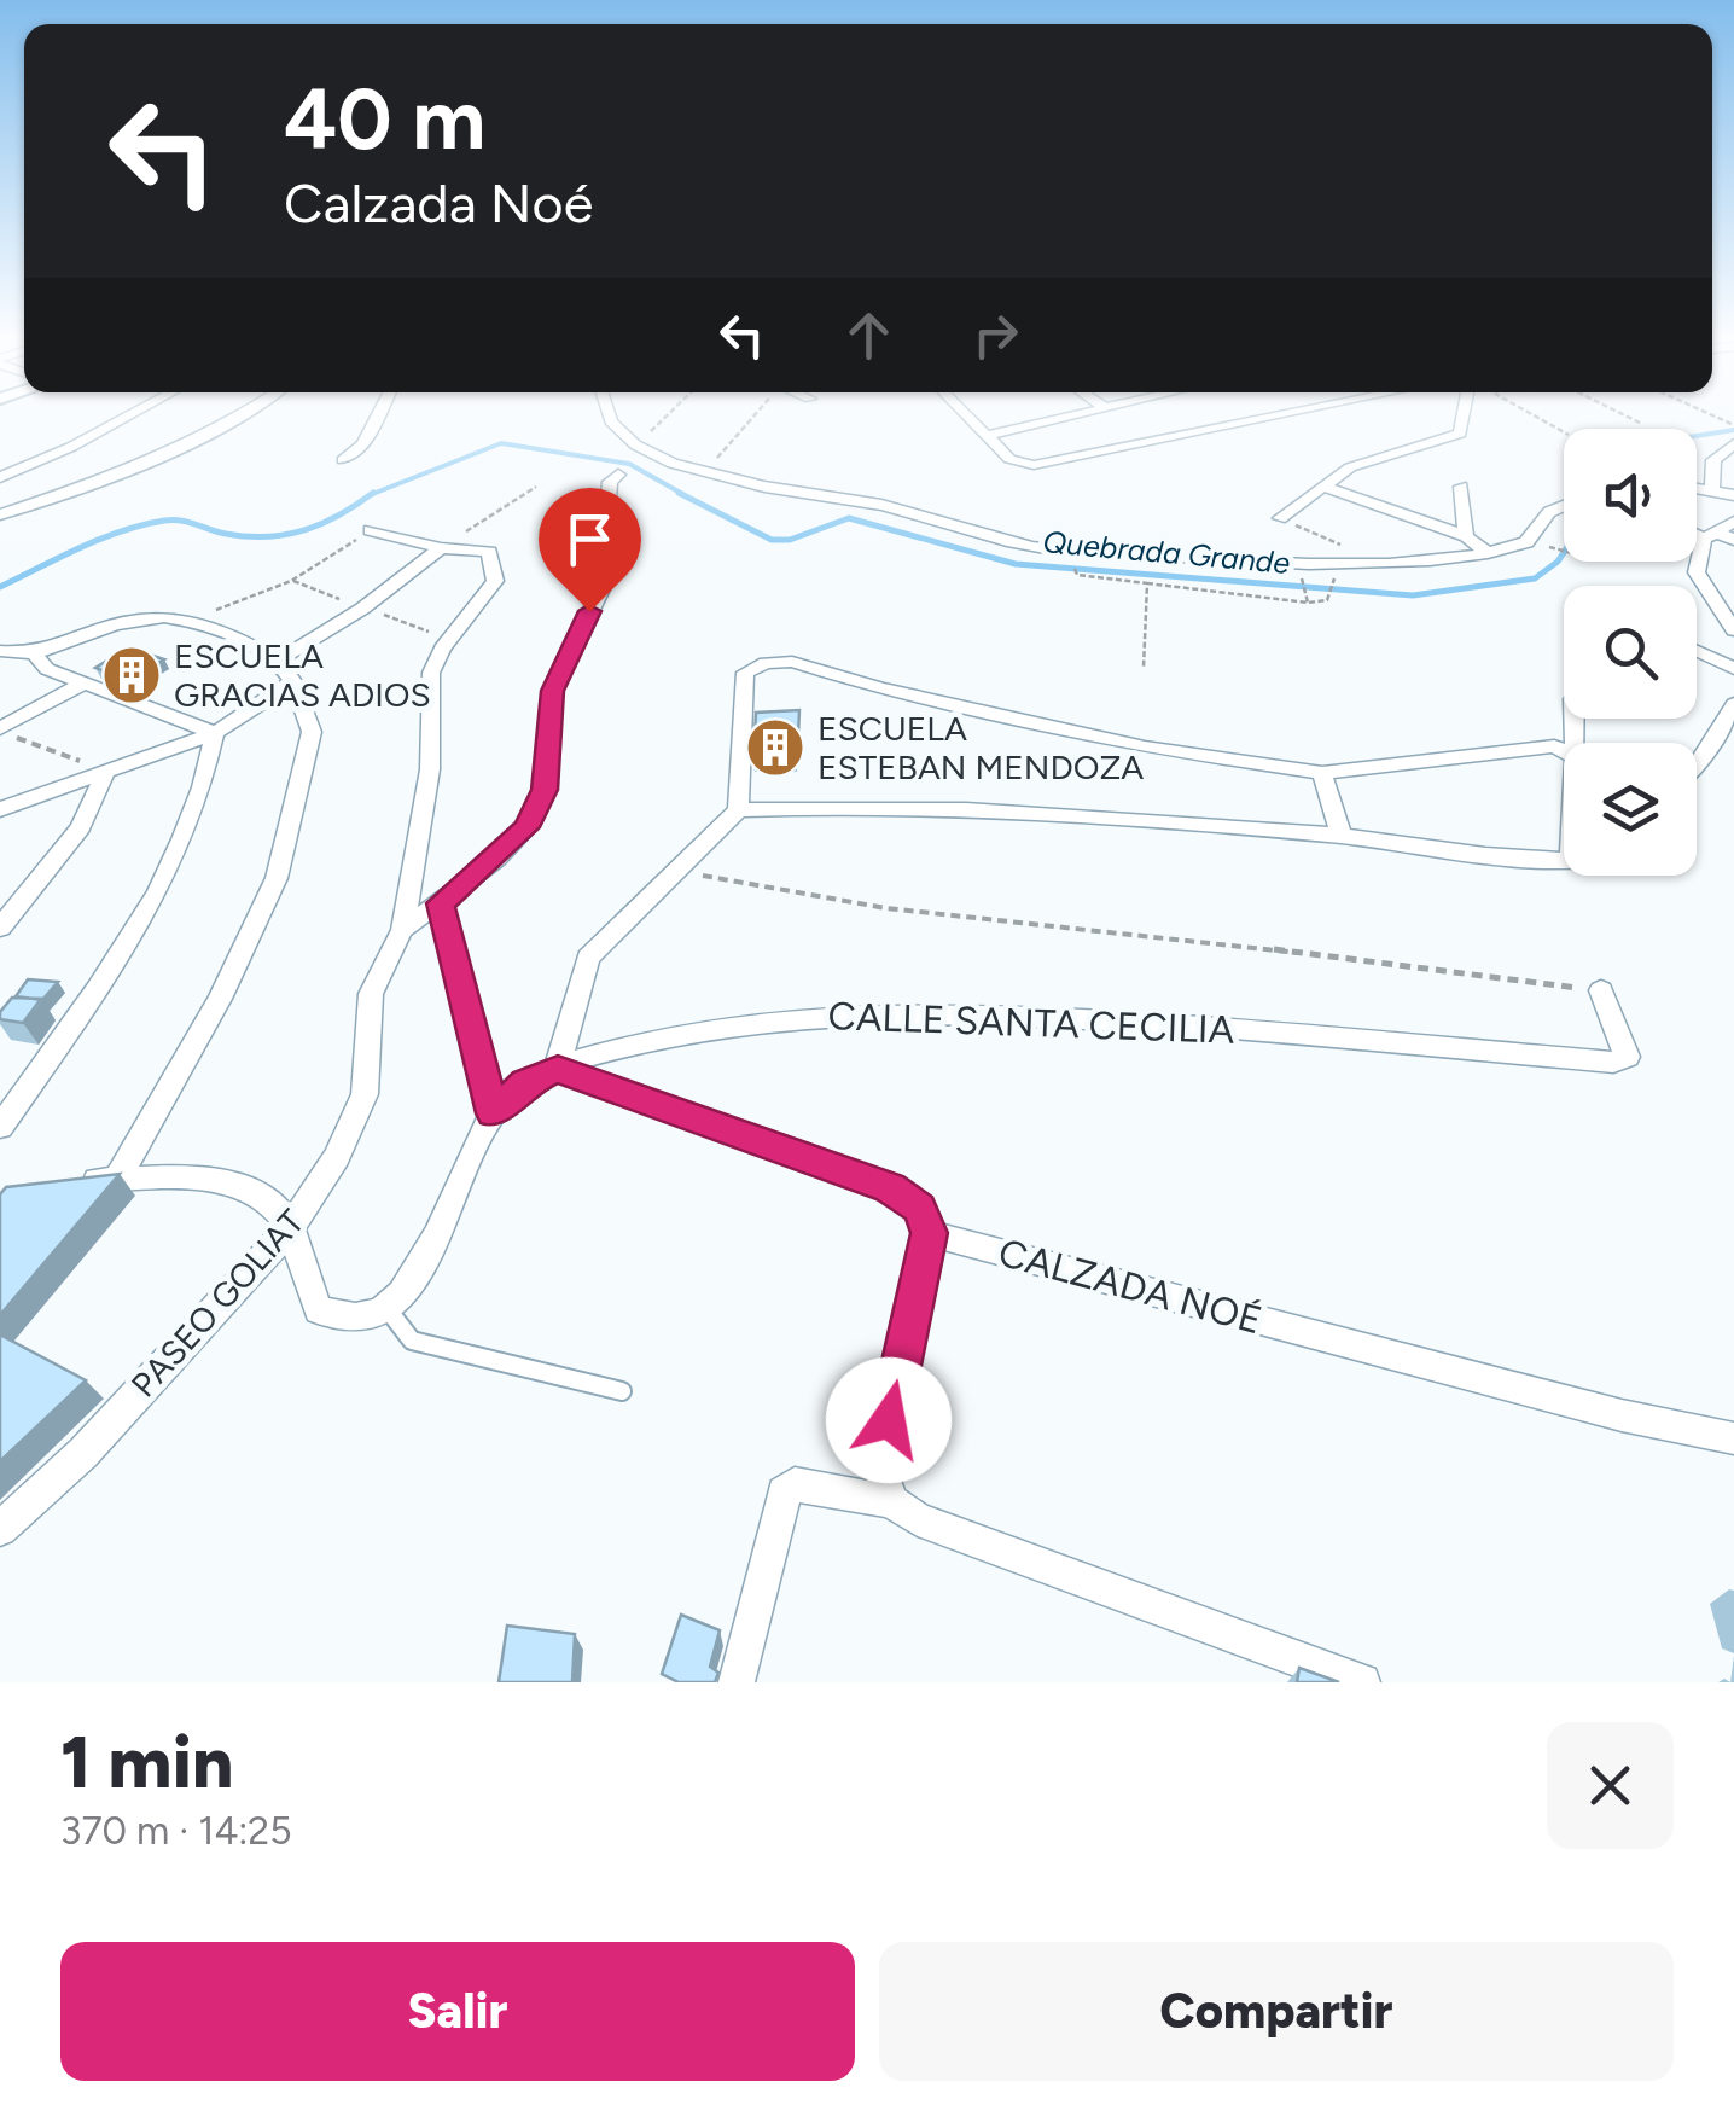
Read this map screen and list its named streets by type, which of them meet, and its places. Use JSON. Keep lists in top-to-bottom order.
{
  "streets": {
    "street": ["CALLE SANTA CECILIA", "CALZADA NOÉ", "PASEO GOLIAT"]
  },
  "water": ["Quebrada Grande"],
  "places": {
    "building": ["ESCUELA GRACIAS ADIOS", "ESCUELA ESTEBAN MENDOZA"]
  },
  "page": {
    "turn": ["40 m", "Calzada Noé"],
    "heading": ["1 min", "370 m · 14:25"],
    "buttons": ["Salir", "Compartir"]
  }
}
